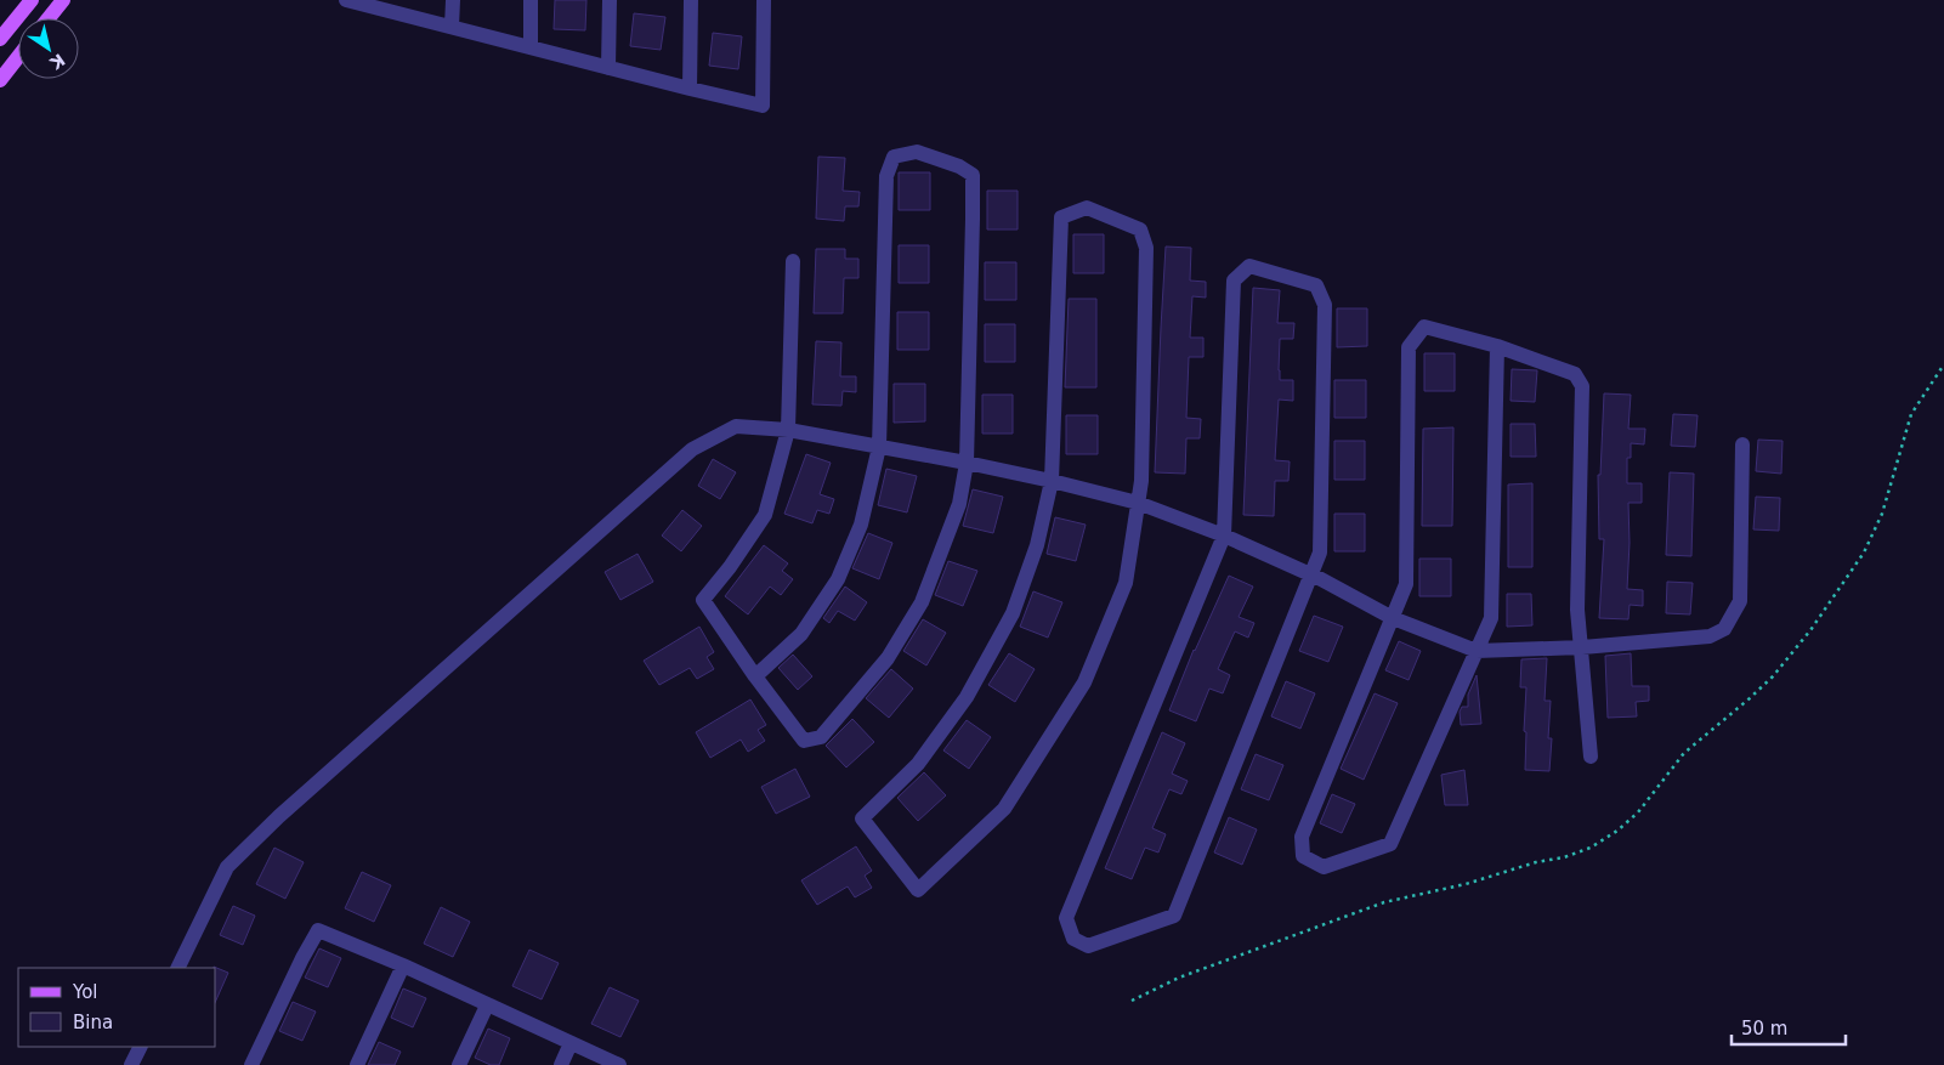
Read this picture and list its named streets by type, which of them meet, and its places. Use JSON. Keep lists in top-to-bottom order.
{
  "legend": ["Yol", "Bina"],
  "scale_bar": "50 m",
  "north": "bottom right"
}
